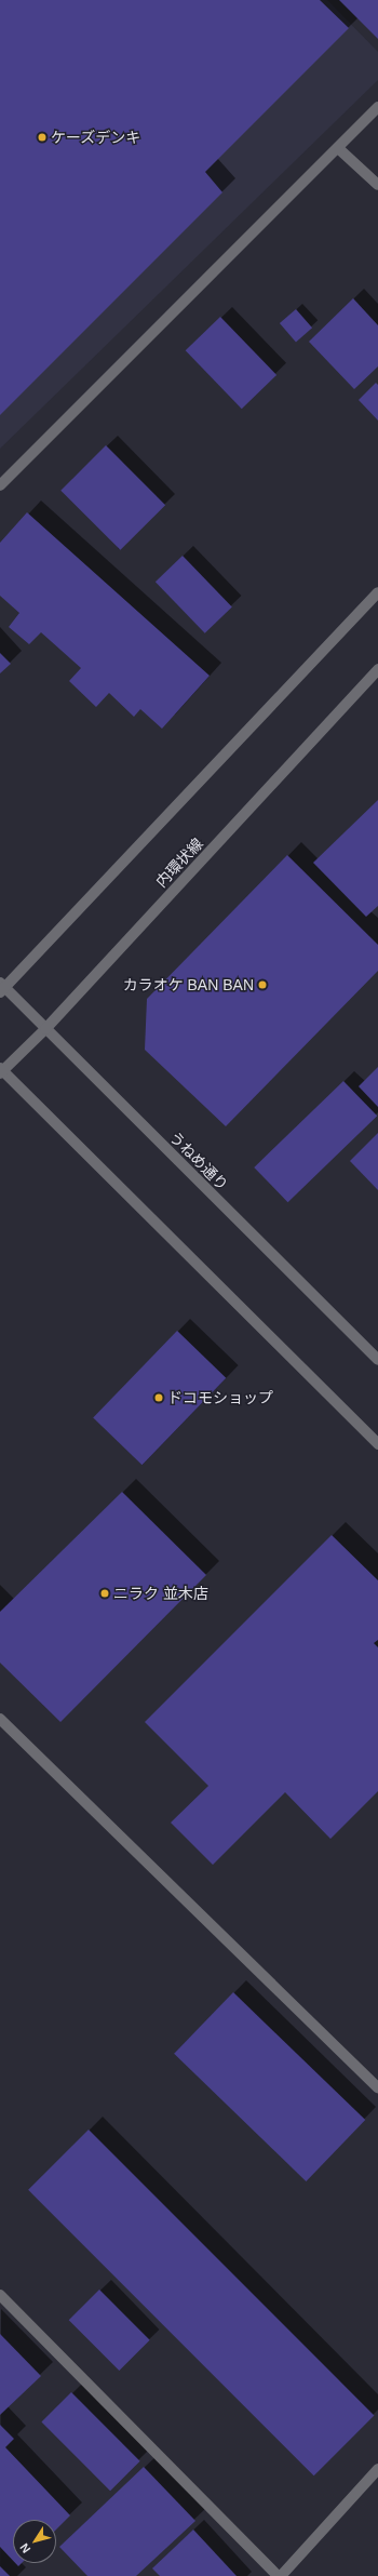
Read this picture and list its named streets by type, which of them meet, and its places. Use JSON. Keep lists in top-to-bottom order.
{
  "streets": {
    "street": ["内環状線", "うねめ通り"]
  },
  "crossings": [
    ["内環状線", "うねめ通り"]
  ],
  "places": [
    "ケーズデンキ",
    "カラオケ BAN BAN",
    "ドコモショップ",
    "ニラク 並木店"
  ],
  "north": "bottom left"
}
